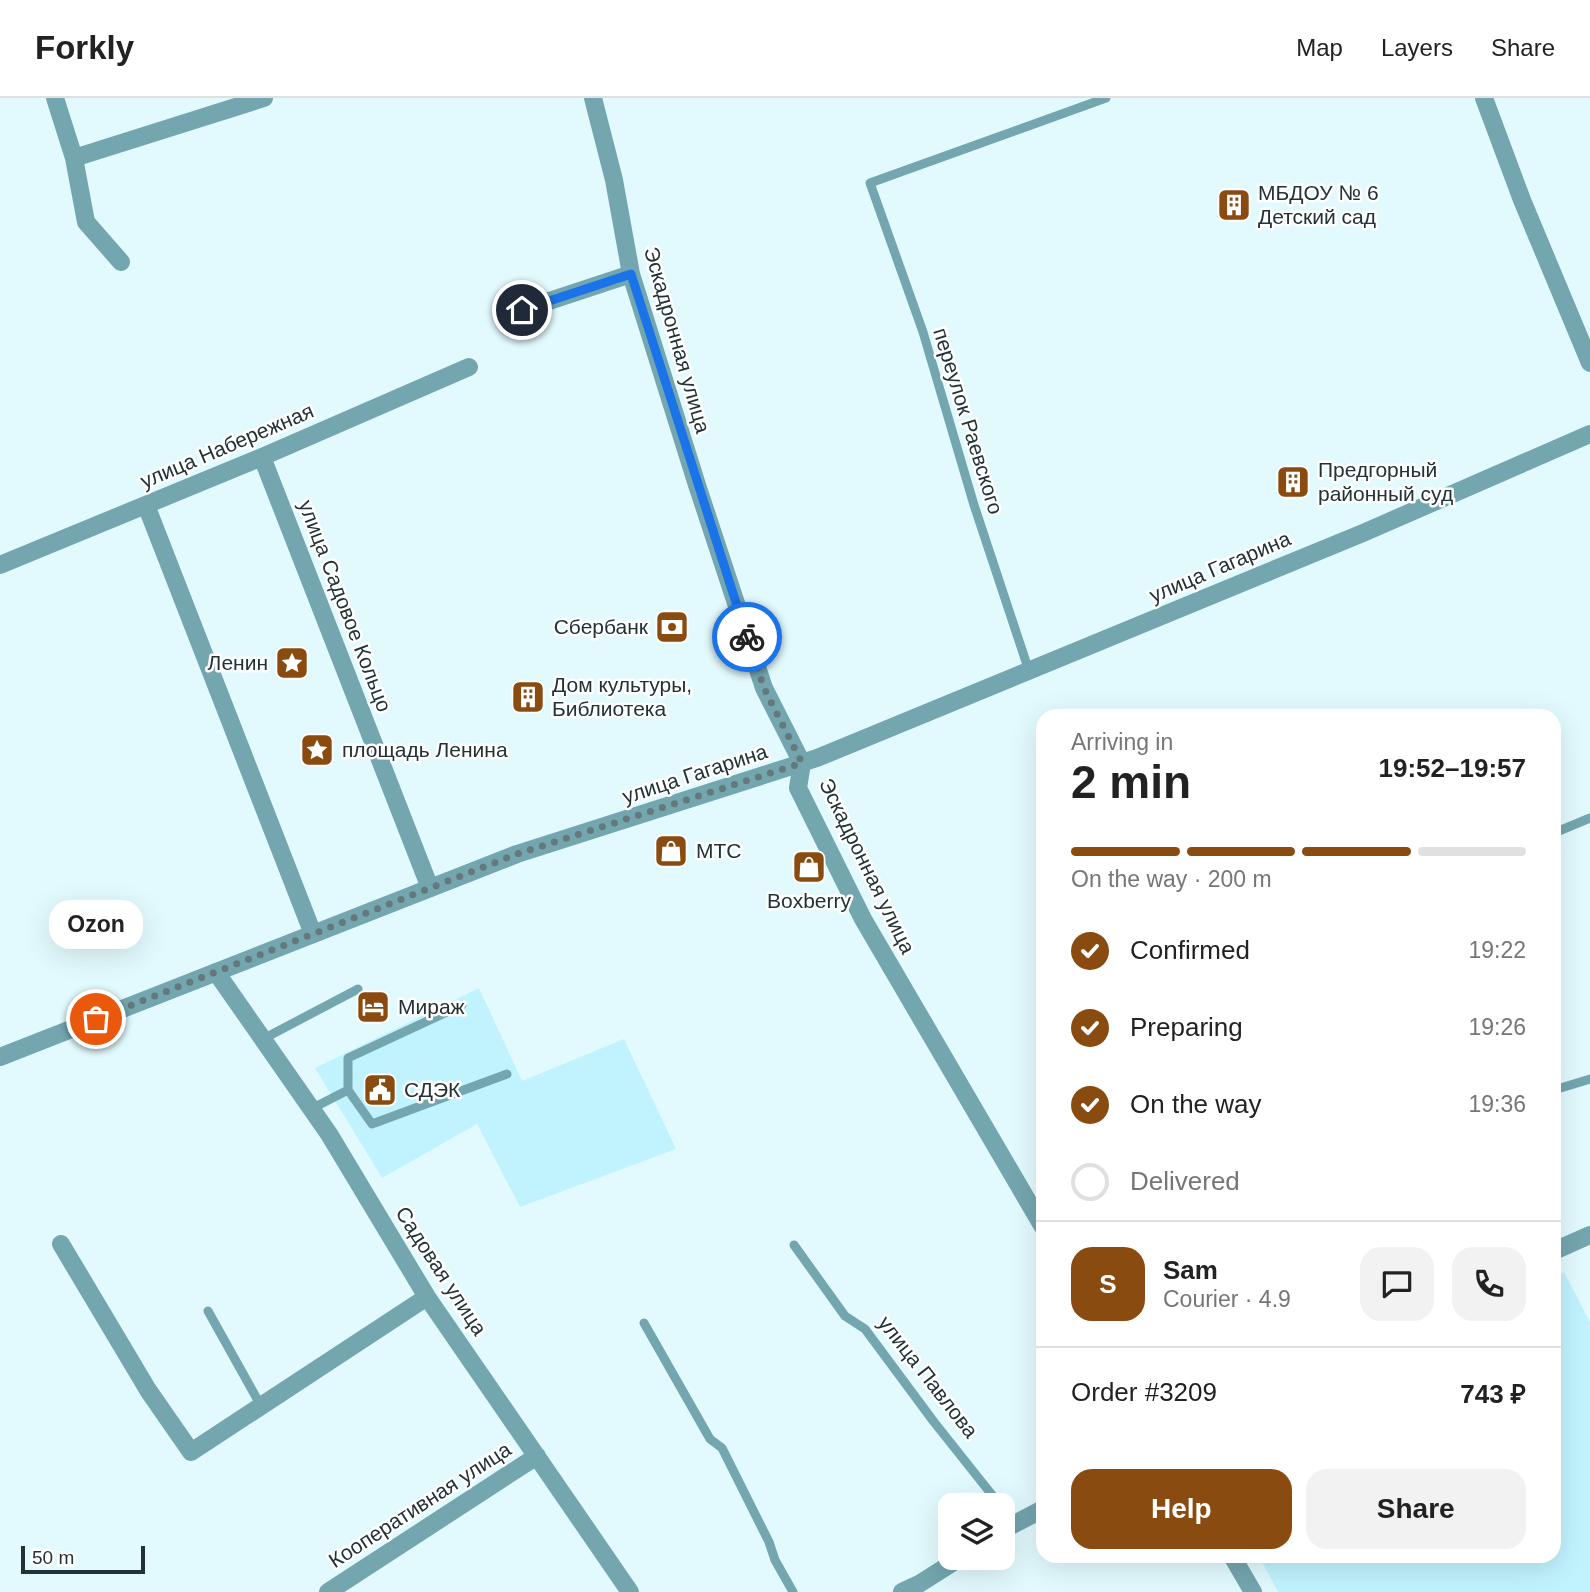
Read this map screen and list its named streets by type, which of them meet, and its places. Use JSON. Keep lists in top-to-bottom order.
{
  "streets": {
    "street": [
      "Эскадронная улица",
      "улица Набережная",
      "улица Гагарина",
      "улица Садовое Кольцо",
      "Садовая улица",
      "улица Павлова",
      "Кооперативная улица"
    ],
    "lane": ["переулок Раевского"]
  },
  "crossings": [
    ["Эскадронная улица", "улица Гагарина"],
    ["переулок Раевского", "улица Гагарина"],
    ["улица Набережная", "улица Садовое Кольцо"],
    ["улица Гагарина", "улица Садовое Кольцо"],
    ["улица Гагарина", "Садовая улица"],
    ["Садовая улица", "Кооперативная улица"]
  ],
  "places": {
    "building": ["МБДОУ № 6 Детский сад", "Предгорный районный суд", "Дом культуры, Библиотека"],
    "bank": ["Сбербанк"],
    "place": ["Ленин", "площадь Ленина"],
    "shop": ["МТС", "Boxberry"],
    "hotel": ["Мираж"],
    "other": ["Ozon"],
    "public building": ["СДЭК"]
  },
  "scale_bar": "50 m",
  "page": {
    "header": "Forkly",
    "nav": ["Map", "Layers", "Share"],
    "heading": ["2 min", "Arriving in", "19:52–19:57"],
    "panel": [
      "Sam",
      "Courier · 4.9",
      "Order #3209",
      "743 ₽"
    ],
    "bar": "On the way · 200 m",
    "bubble": "Ozon",
    "list": [
      ["Confirmed", "19:22"],
      ["Preparing", "19:26"],
      ["On the way", "19:36"],
      "Delivered"
    ],
    "round": "S",
    "buttons": ["Help", "Share"],
    "scale": "50 m"
  }
}
